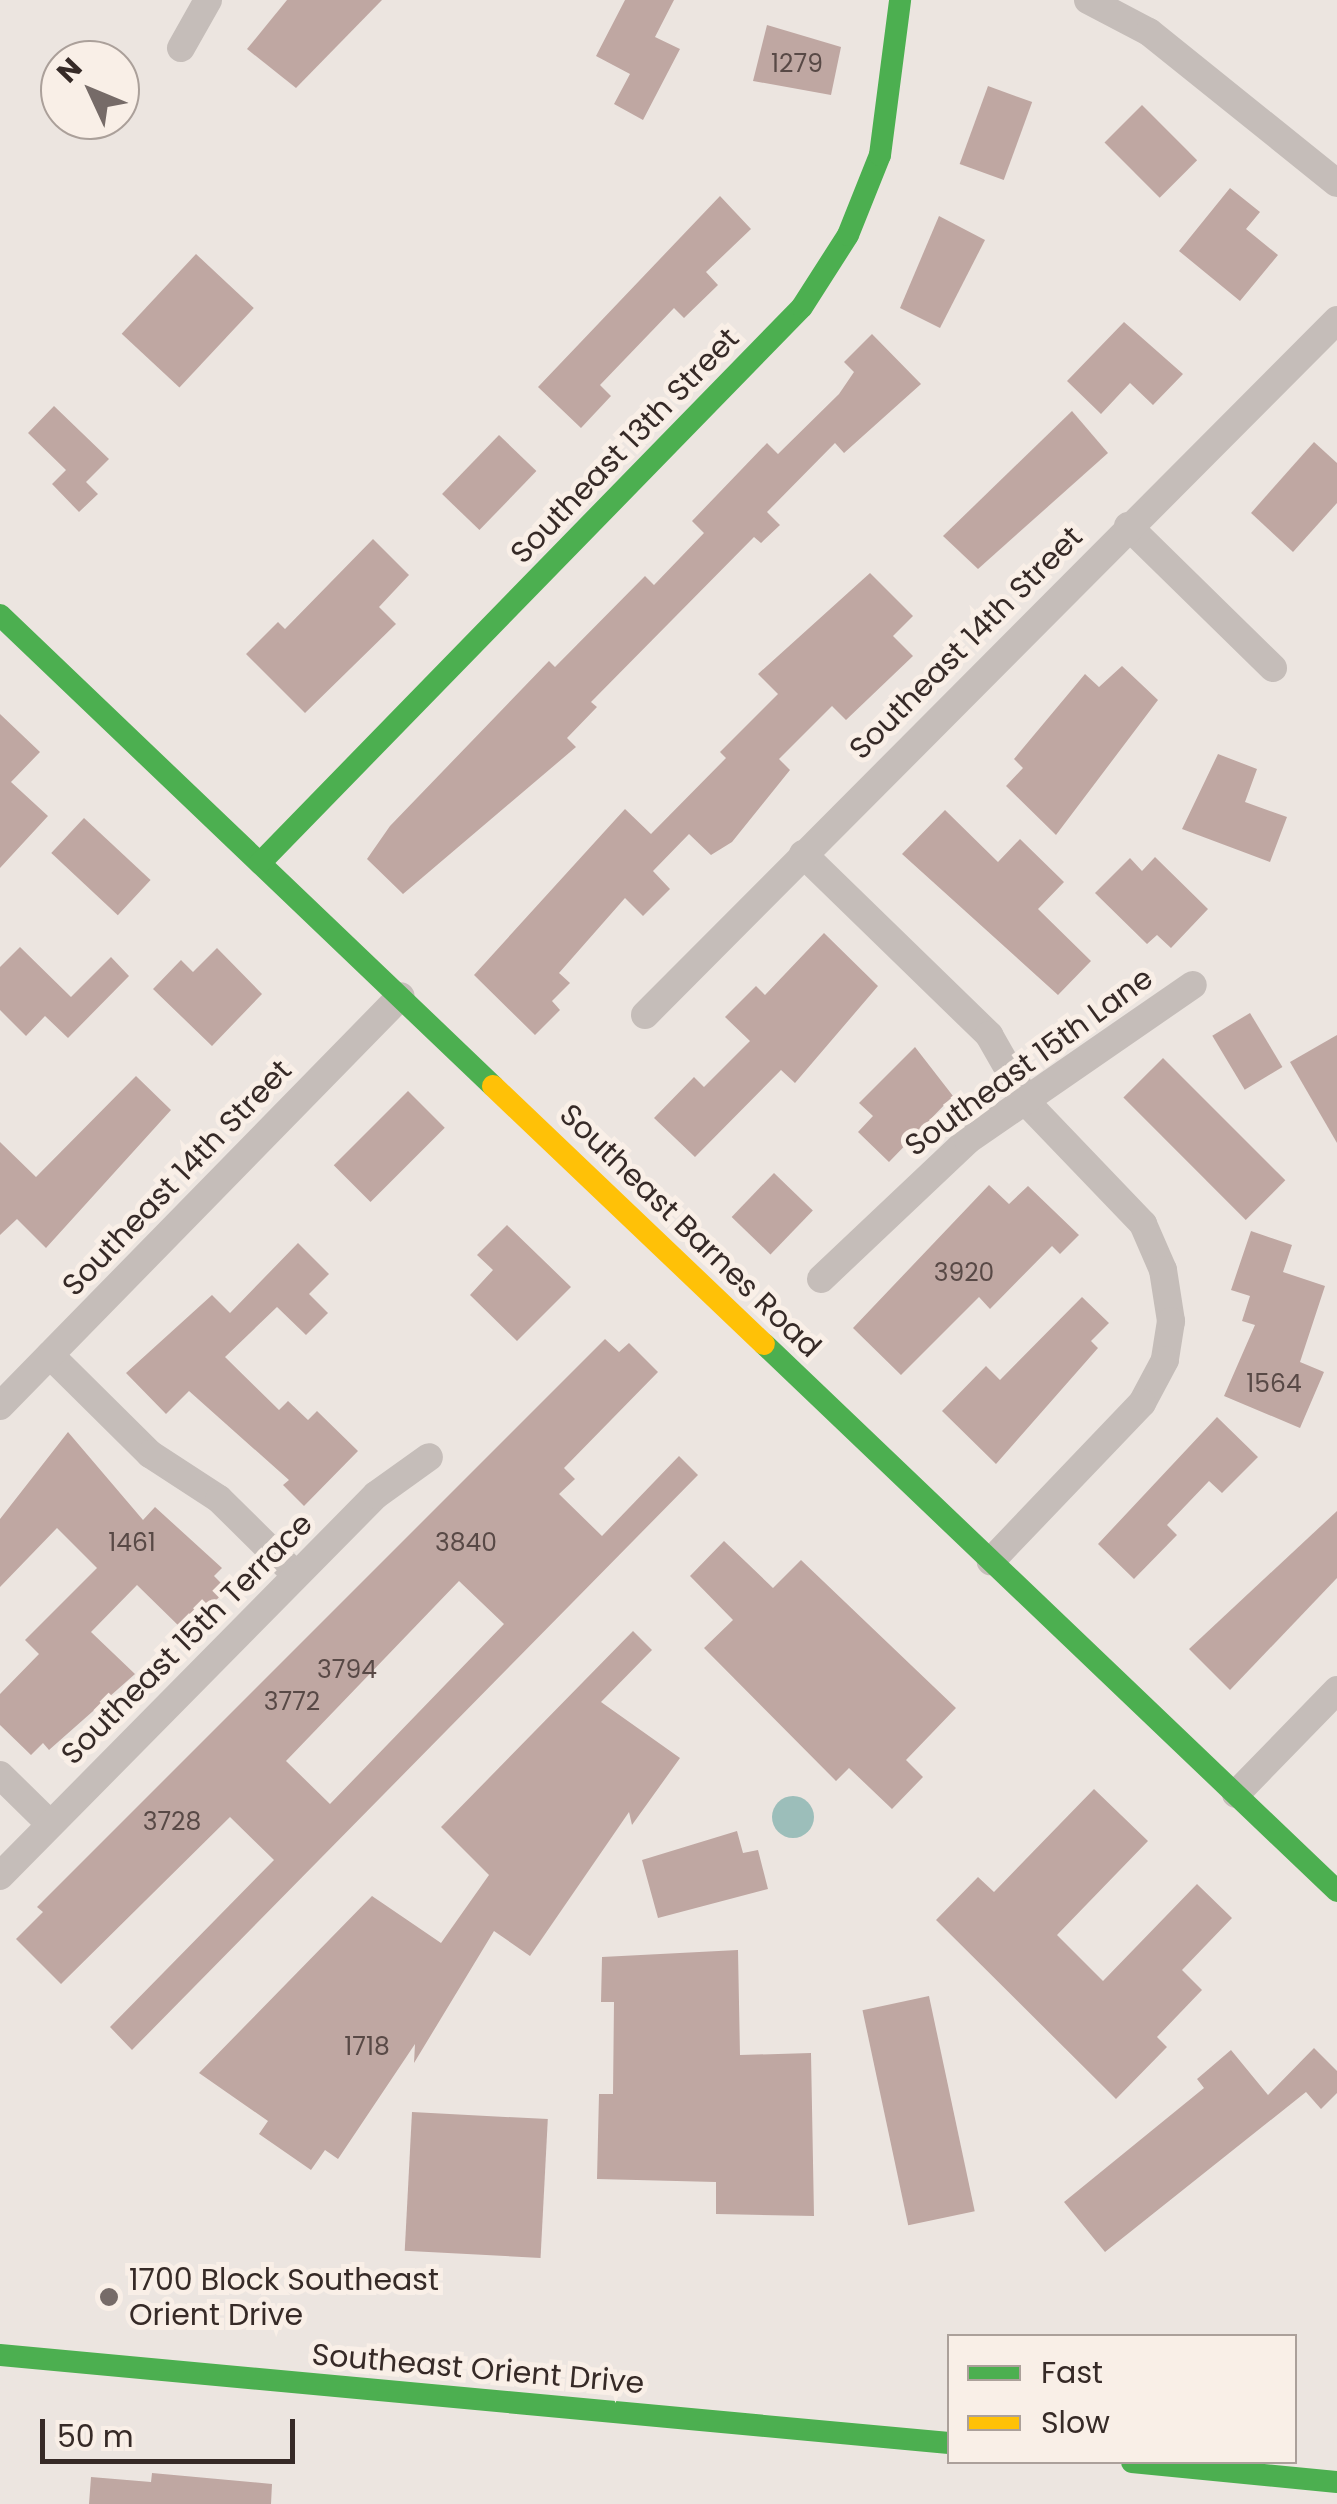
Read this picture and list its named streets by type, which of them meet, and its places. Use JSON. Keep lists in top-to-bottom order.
{
  "streets": {
    "street": [
      "Southeast 13th Street",
      "Southeast 14th Street",
      "Southeast 15th Lane",
      "Southeast Barnes Road",
      "Southeast 15th Terrace",
      "Southeast Orient Drive"
    ]
  },
  "crossings": [
    ["Southeast 13th Street", "Southeast Barnes Road"],
    ["Southeast 14th Street", "Southeast Barnes Road"]
  ],
  "places": ["1700 Block Southeast Orient Drive"],
  "house_numbers": [
    "1279",
    "3920",
    "1564",
    "1461",
    "3840",
    "3794",
    "3772",
    "3728",
    "1718"
  ],
  "legend": ["Fast", "Slow"],
  "scale_bar": "50 m",
  "north": "top left"
}
